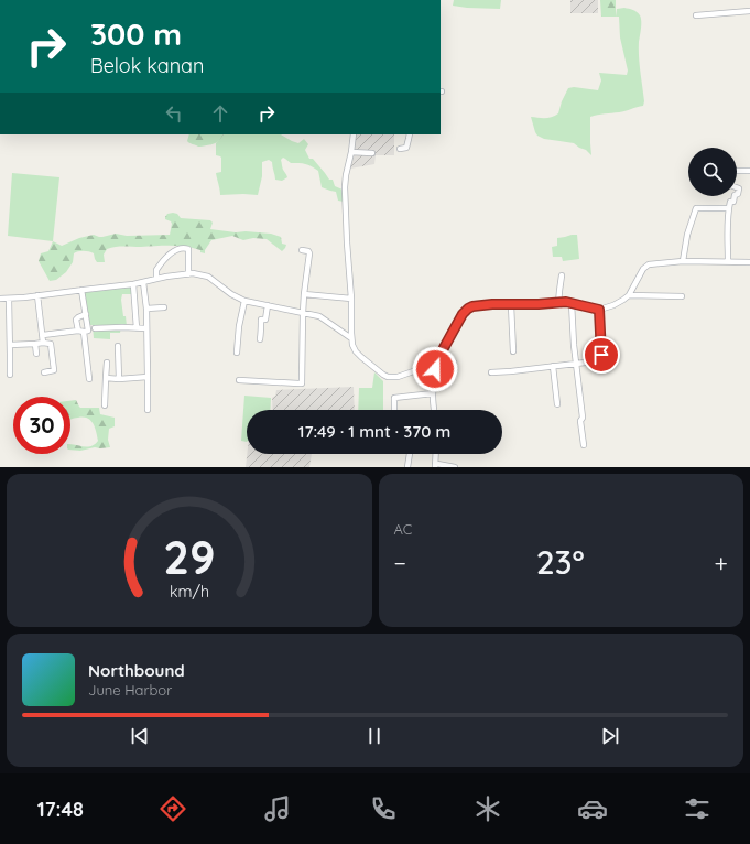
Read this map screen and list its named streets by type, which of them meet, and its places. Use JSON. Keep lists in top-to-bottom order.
{
  "page": {
    "turn": ["300 m", "Belok kanan"],
    "limit": "30",
    "trip": "17:49 · 1 mnt · 370 m",
    "tile": "AC",
    "heat": ["−", "23°", "+"],
    "song": ["Northbound", "June Harbor"],
    "tabs": "17:48",
    "gauge": ["29", "km/h"]
  }
}
